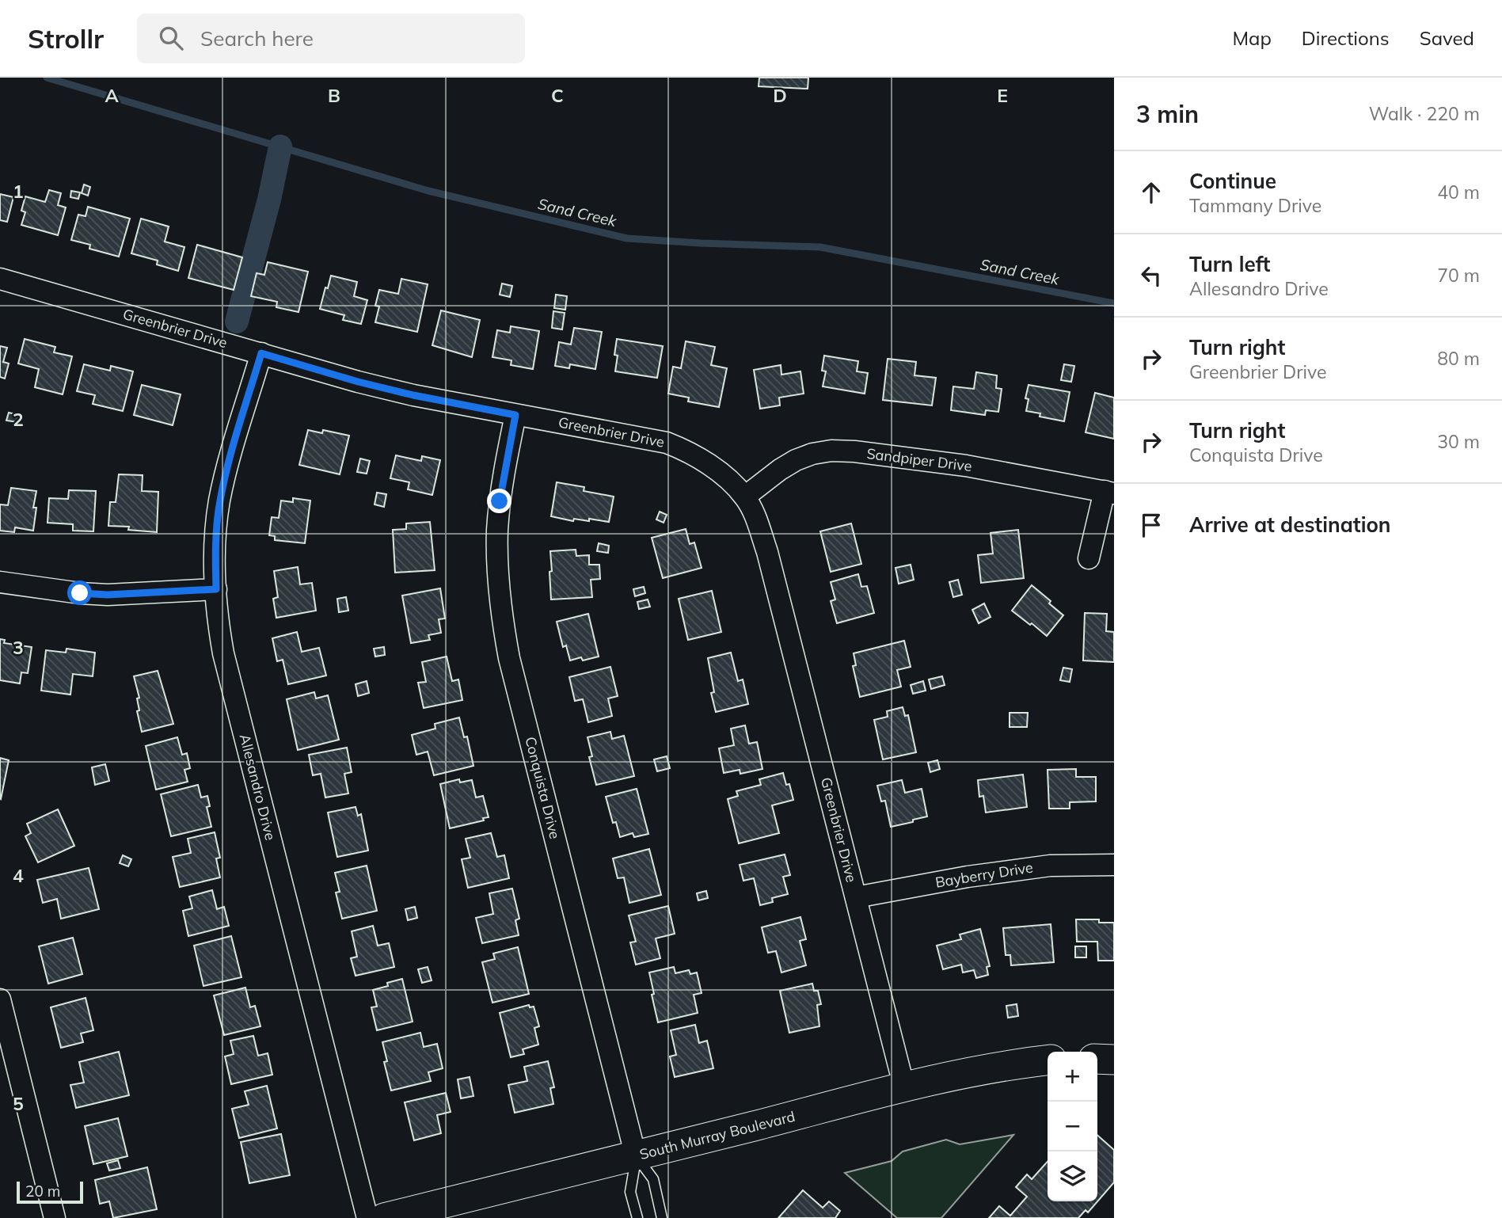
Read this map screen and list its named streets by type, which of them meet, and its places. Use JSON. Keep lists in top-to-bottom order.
{
  "streets": {
    "main road": ["South Murray Boulevard"],
    "street": [
      "Greenbrier Drive",
      "Sandpiper Drive",
      "Allesandro Drive",
      "Conquista Drive",
      "Bayberry Drive"
    ]
  },
  "crossings": [
    ["Greenbrier Drive", "Sandpiper Drive"],
    ["Greenbrier Drive", "Allesandro Drive"],
    ["Greenbrier Drive", "Conquista Drive"],
    ["Greenbrier Drive", "Bayberry Drive"],
    ["Greenbrier Drive", "South Murray Boulevard"],
    ["Conquista Drive", "South Murray Boulevard"]
  ],
  "water": ["Sand Creek"],
  "scale_bar": "20 m",
  "page": {
    "header": "Strollr",
    "search": "Search here",
    "nav": ["Map", "Directions", "Saved"],
    "heading": ["3 min", "Walk · 220 m"],
    "list": [
      ["Continue", "Tammany Drive", "40 m"],
      ["Turn left", "Allesandro Drive", "70 m"],
      ["Turn right", "Greenbrier Drive", "80 m"],
      ["Turn right", "Conquista Drive", "30 m"],
      "Arrive at destination"
    ],
    "map_buttons": ["+", "−"],
    "scale": "20 m"
  },
  "grid": {
    "columns": [
      "A",
      "B",
      "C",
      "D",
      "E"
    ],
    "rows": [
      "1",
      "2",
      "3",
      "4",
      "5"
    ]
  }
}
